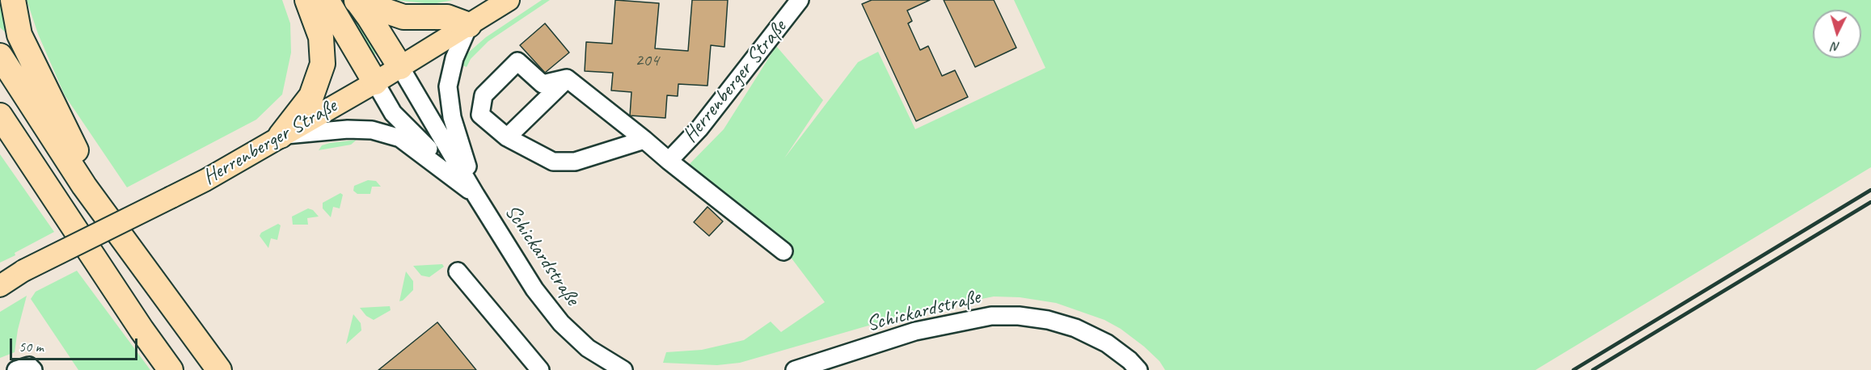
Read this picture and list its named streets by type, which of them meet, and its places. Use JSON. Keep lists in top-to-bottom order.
{
  "streets": {
    "main road": ["Herrenberger Straße"],
    "street": ["Schickardstraße"]
  },
  "crossings": [
    ["Herrenberger Straße", "Schickardstraße"]
  ],
  "house_numbers": ["204"],
  "scale_bar": "50 m",
  "north": "bottom"
}
